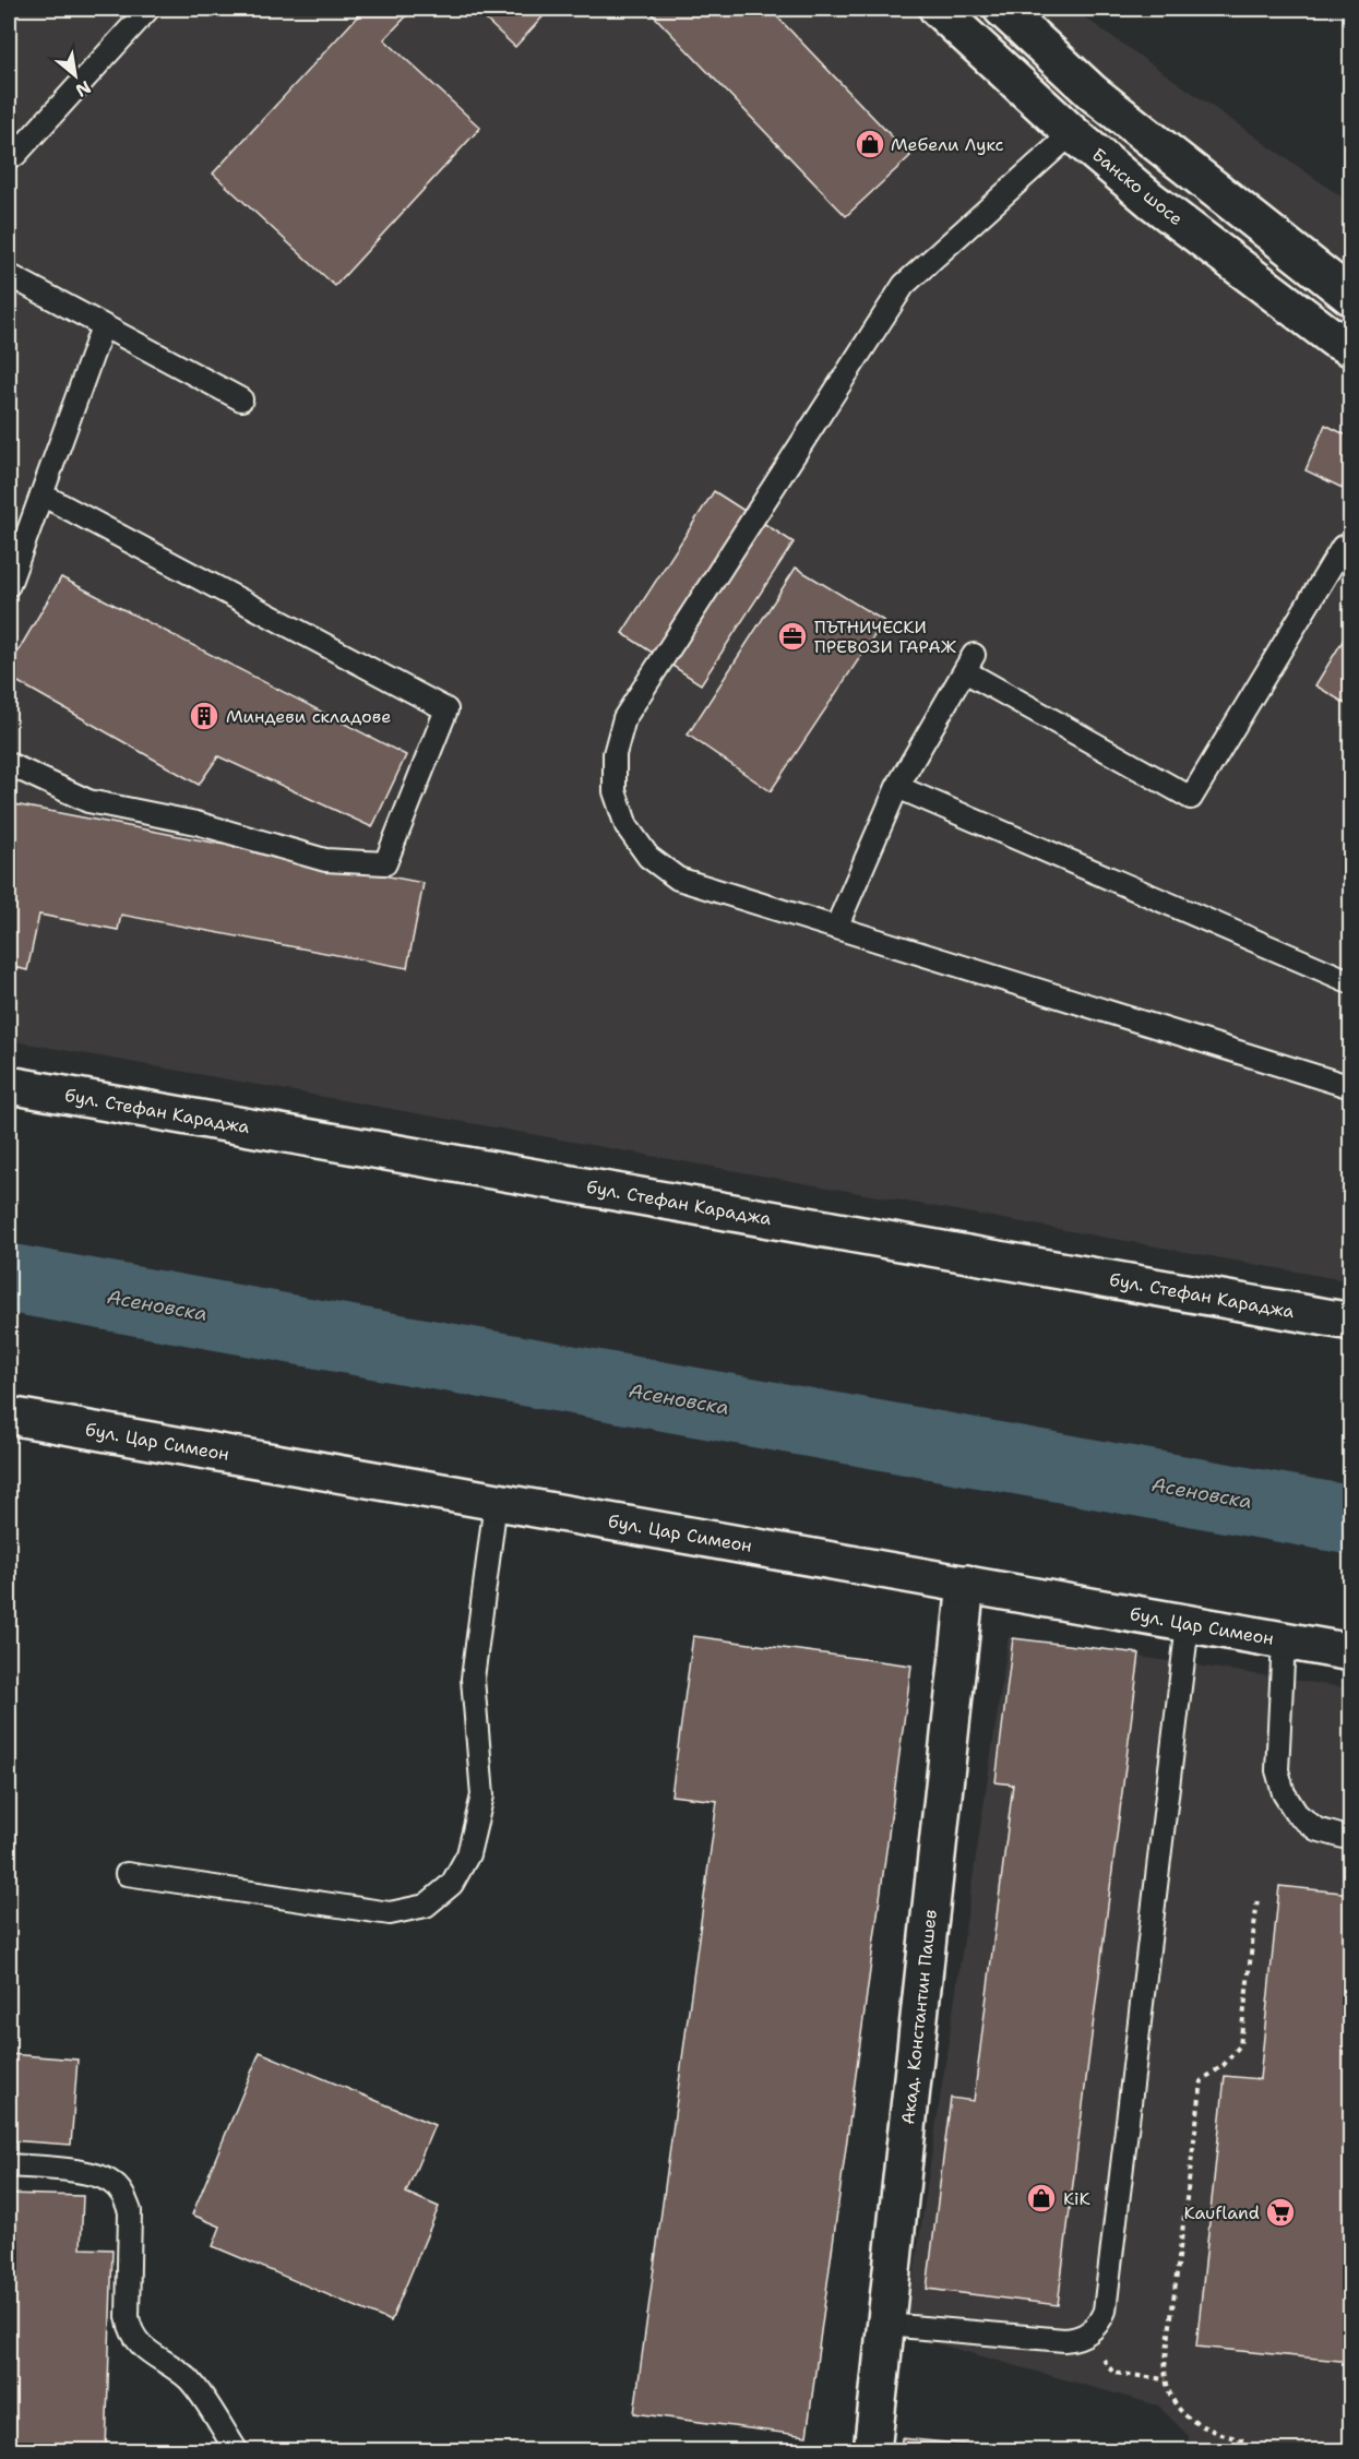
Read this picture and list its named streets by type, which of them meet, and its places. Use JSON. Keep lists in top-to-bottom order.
{
  "streets": {
    "main road": [
      "Банско шосе",
      "бул. Стефан Караджа",
      "бул. Цар Симеон",
      "Акад. Константин Пашев"
    ]
  },
  "crossings": [
    ["бул. Цар Симеон", "Акад. Константин Пашев"]
  ],
  "water": ["Асеновска"],
  "places": {
    "shop": ["Мебели Лукс", "KiK"],
    "office": ["ПЪТНИЧЕСКИ ПРЕВОЗИ ГАРАЖ"],
    "building": ["Миндеви складове"],
    "supermarket": ["Kaufland"]
  },
  "north": "bottom right"
}
